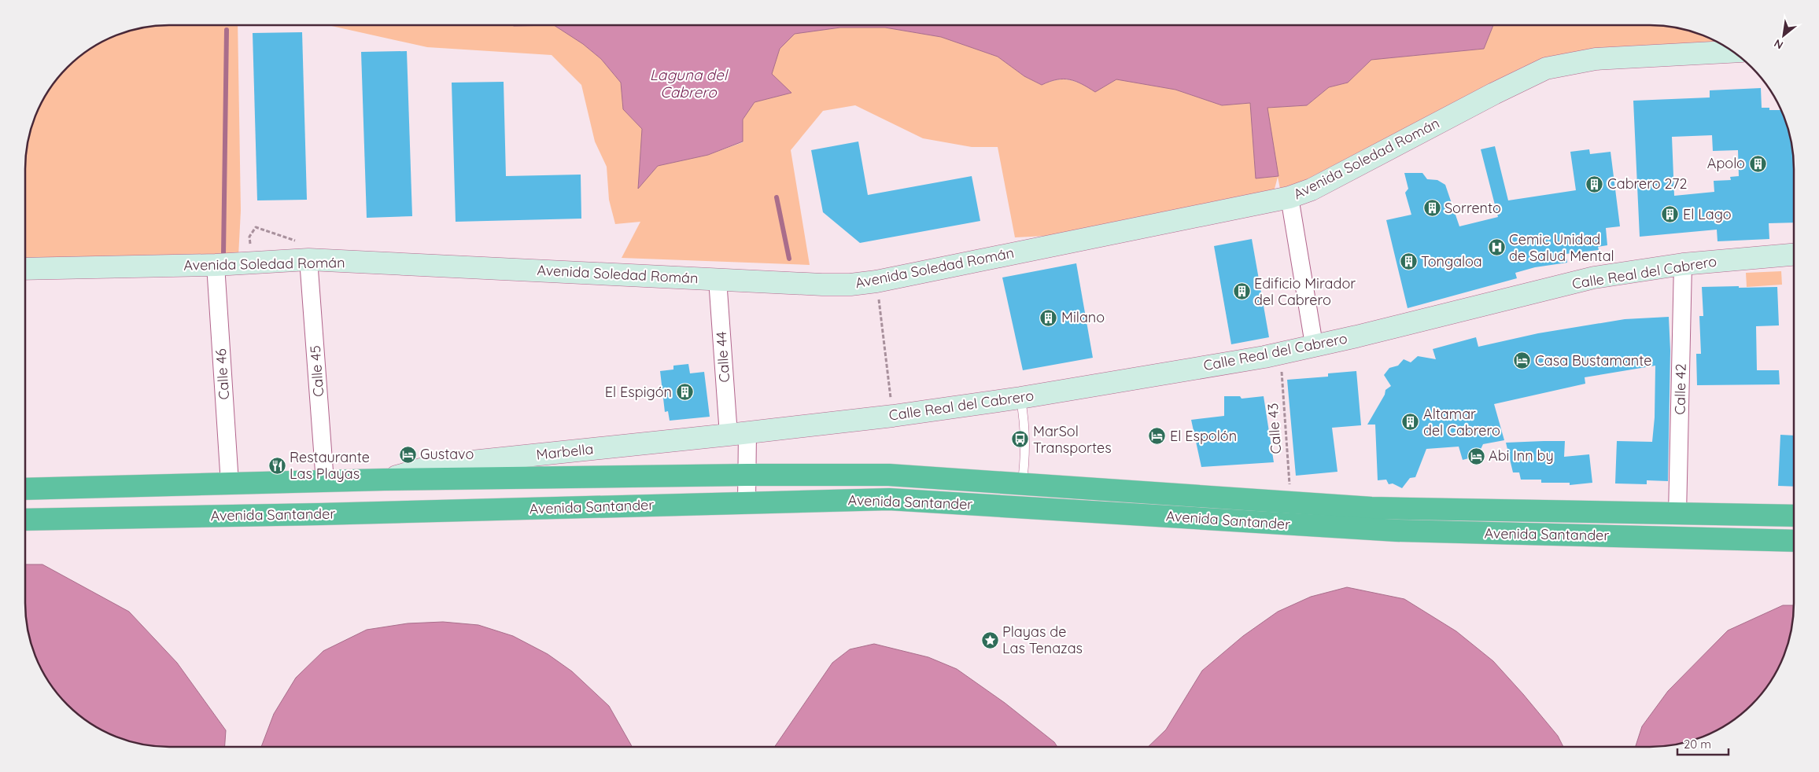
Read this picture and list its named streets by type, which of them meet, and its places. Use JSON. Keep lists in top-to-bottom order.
{
  "streets": {
    "highway": ["Avenida Santander"],
    "street": [
      "Avenida Soledad Román",
      "Calle Real del Cabrero",
      "Calle 44",
      "Calle 45",
      "Calle 46",
      "Calle 42",
      "Marbella"
    ],
    "path": ["Calle 43"]
  },
  "crossings": [
    ["Avenida Soledad Román", "Calle 44"],
    ["Avenida Soledad Román", "Calle 45"],
    ["Avenida Soledad Román", "Calle 46"],
    ["Calle Real del Cabrero", "Calle 44"],
    ["Calle Real del Cabrero", "Calle 42"],
    ["Calle Real del Cabrero", "Calle 43"],
    ["Calle Real del Cabrero", "Marbella"],
    ["Calle 44", "Marbella"],
    ["Calle 44", "Avenida Santander"],
    ["Calle 45", "Avenida Santander"],
    ["Calle 46", "Avenida Santander"],
    ["Calle 42", "Avenida Santander"],
    ["Calle 43", "Avenida Santander"],
    ["Marbella", "Avenida Santander"]
  ],
  "water": ["Laguna del Cabrero"],
  "places": {
    "building": [
      "Apolo",
      "Cabrero 272",
      "Sorrento",
      "El Lago",
      "Tongaloa",
      "Edificio Mirador del Cabrero",
      "Milano",
      "El Espigón",
      "Altamar del Cabrero"
    ],
    "hospital": ["Cemic Unidad de Salud Mental"],
    "hotel": [
      "Casa Bustamante",
      "El Espolón",
      "Gustavo",
      "Abi Inn by"
    ],
    "bus stop": ["MarSol Transportes"],
    "restaurant": ["Restaurante Las Playas"],
    "place": ["Playas de Las Tenazas"]
  },
  "scale_bar": "20 m",
  "north": "bottom left"
}
